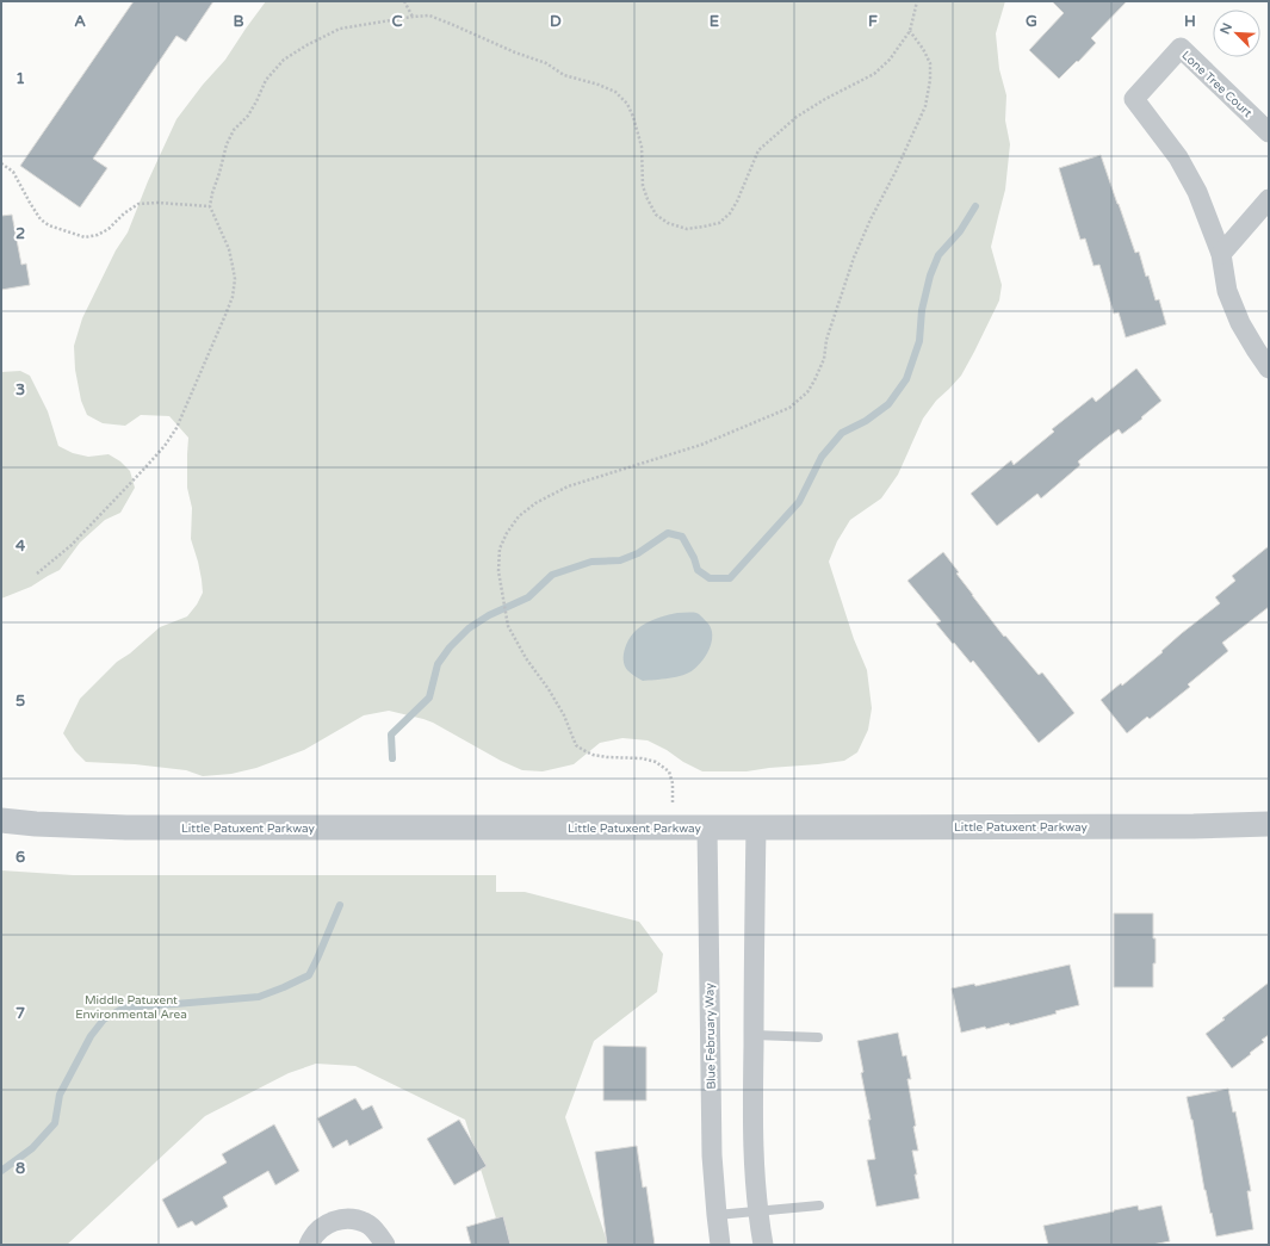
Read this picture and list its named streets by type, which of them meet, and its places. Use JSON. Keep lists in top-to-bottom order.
{
  "streets": {
    "street": ["Lone Tree Court", "Little Patuxent Parkway", "Blue February Way"]
  },
  "crossings": [
    ["Little Patuxent Parkway", "Blue February Way"]
  ],
  "parks": ["Middle Patuxent Environmental Area"],
  "north": "top left",
  "grid": {
    "columns": [
      "A",
      "B",
      "C",
      "D",
      "E",
      "F",
      "G",
      "H"
    ],
    "rows": [
      "1",
      "2",
      "3",
      "4",
      "5",
      "6",
      "7",
      "8"
    ]
  }
}
